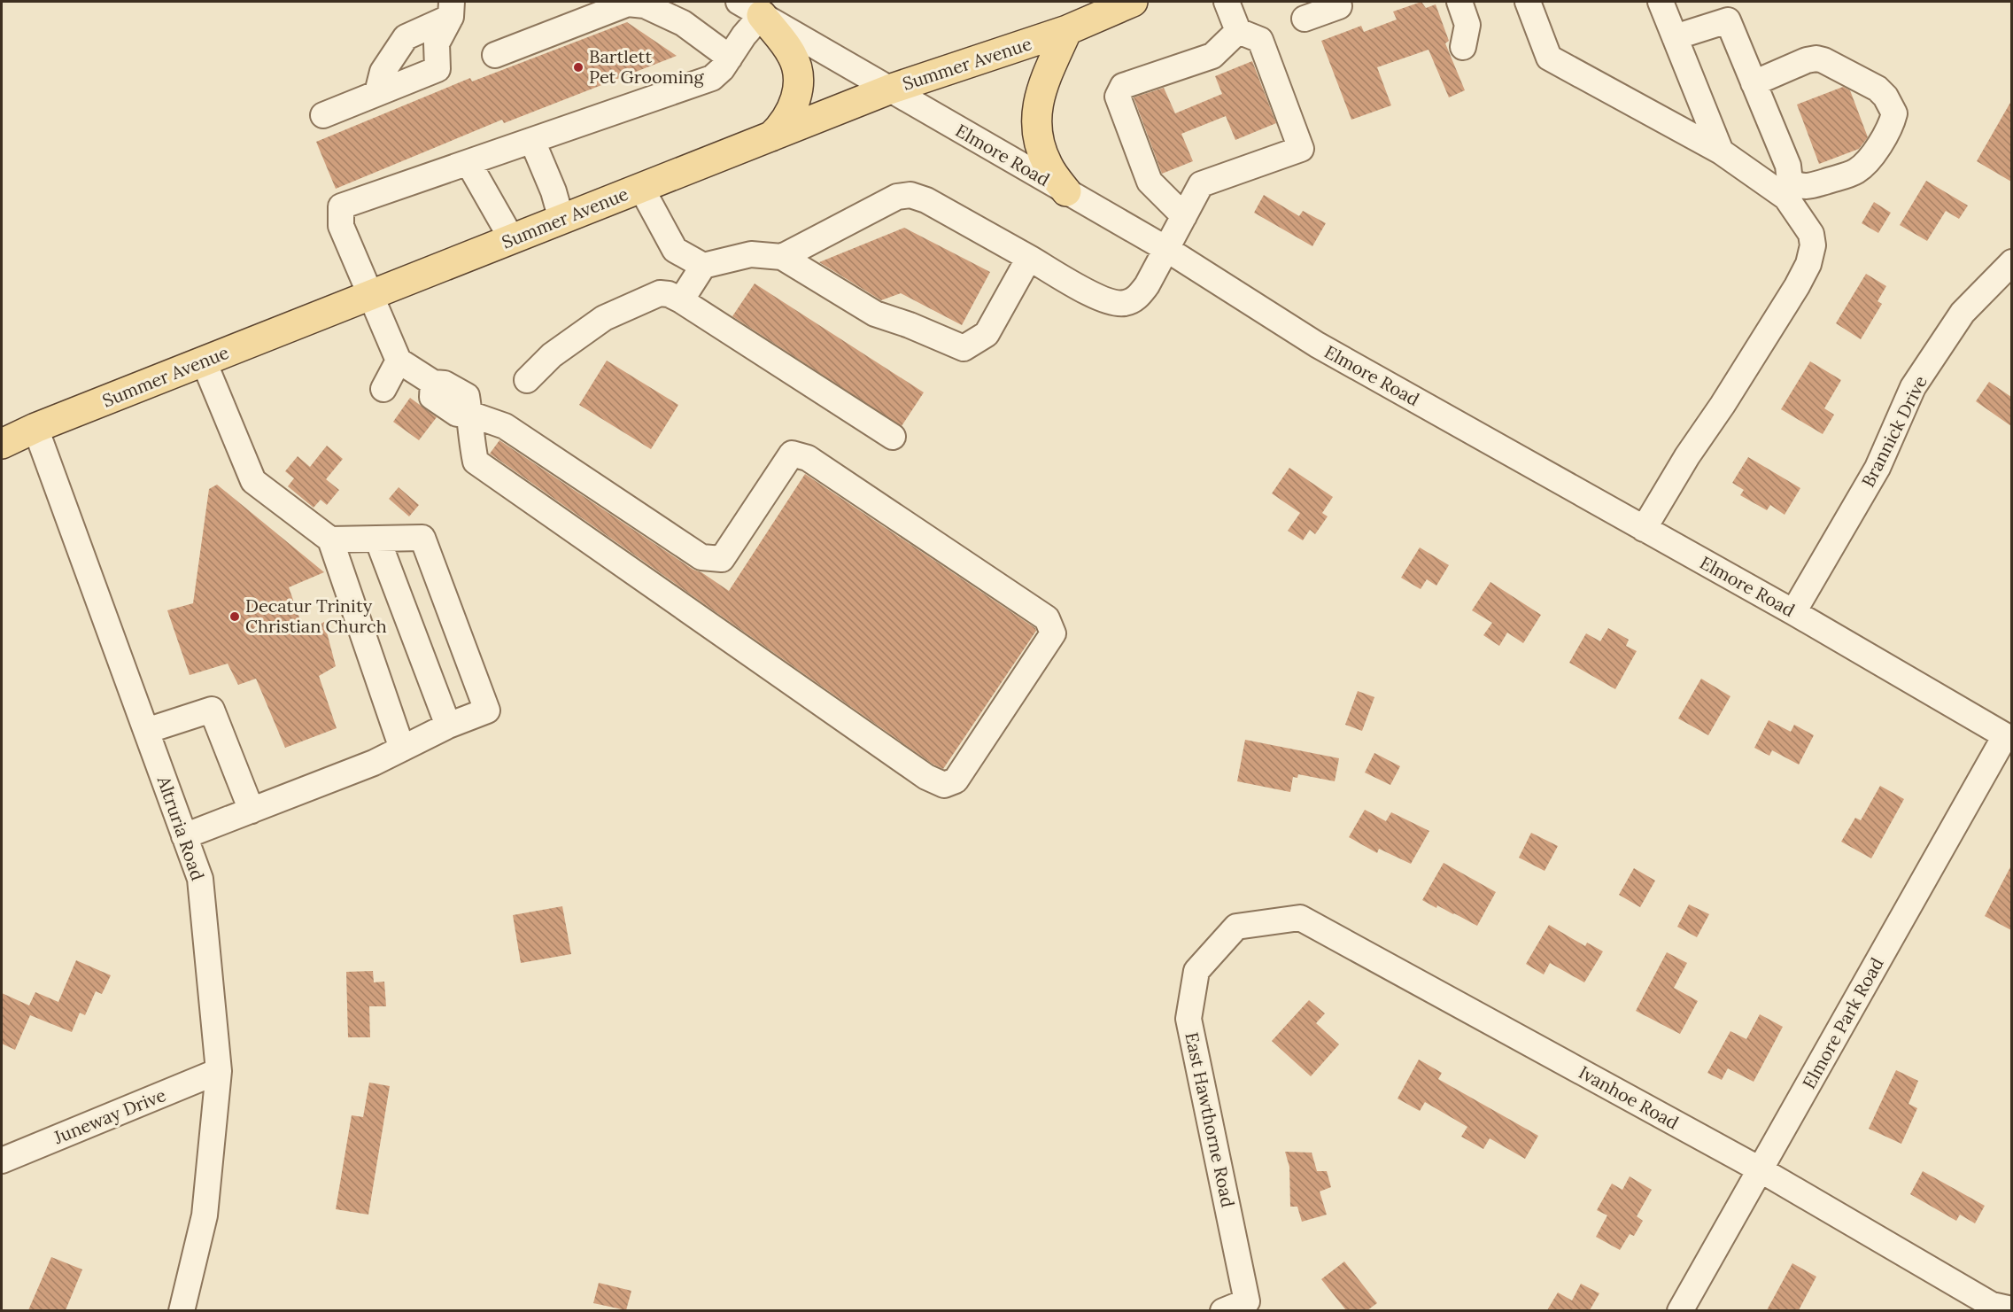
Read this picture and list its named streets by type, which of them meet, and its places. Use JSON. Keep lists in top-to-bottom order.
{
  "streets": {
    "main road": ["Summer Avenue"],
    "street": [
      "Elmore Road",
      "Brannick Drive",
      "Altruria Road",
      "Elmore Park Road",
      "Ivanhoe Road",
      "Juneway Drive",
      "East Hawthorne Road"
    ]
  },
  "crossings": [
    ["Summer Avenue", "Elmore Road"],
    ["Summer Avenue", "Altruria Road"],
    ["Elmore Road", "Brannick Drive"],
    ["Elmore Road", "Elmore Park Road"],
    ["Altruria Road", "Juneway Drive"],
    ["Elmore Park Road", "Ivanhoe Road"],
    ["Ivanhoe Road", "East Hawthorne Road"]
  ],
  "places": ["Bartlett Pet Grooming", "Decatur Trinity Christian Church"]
}
